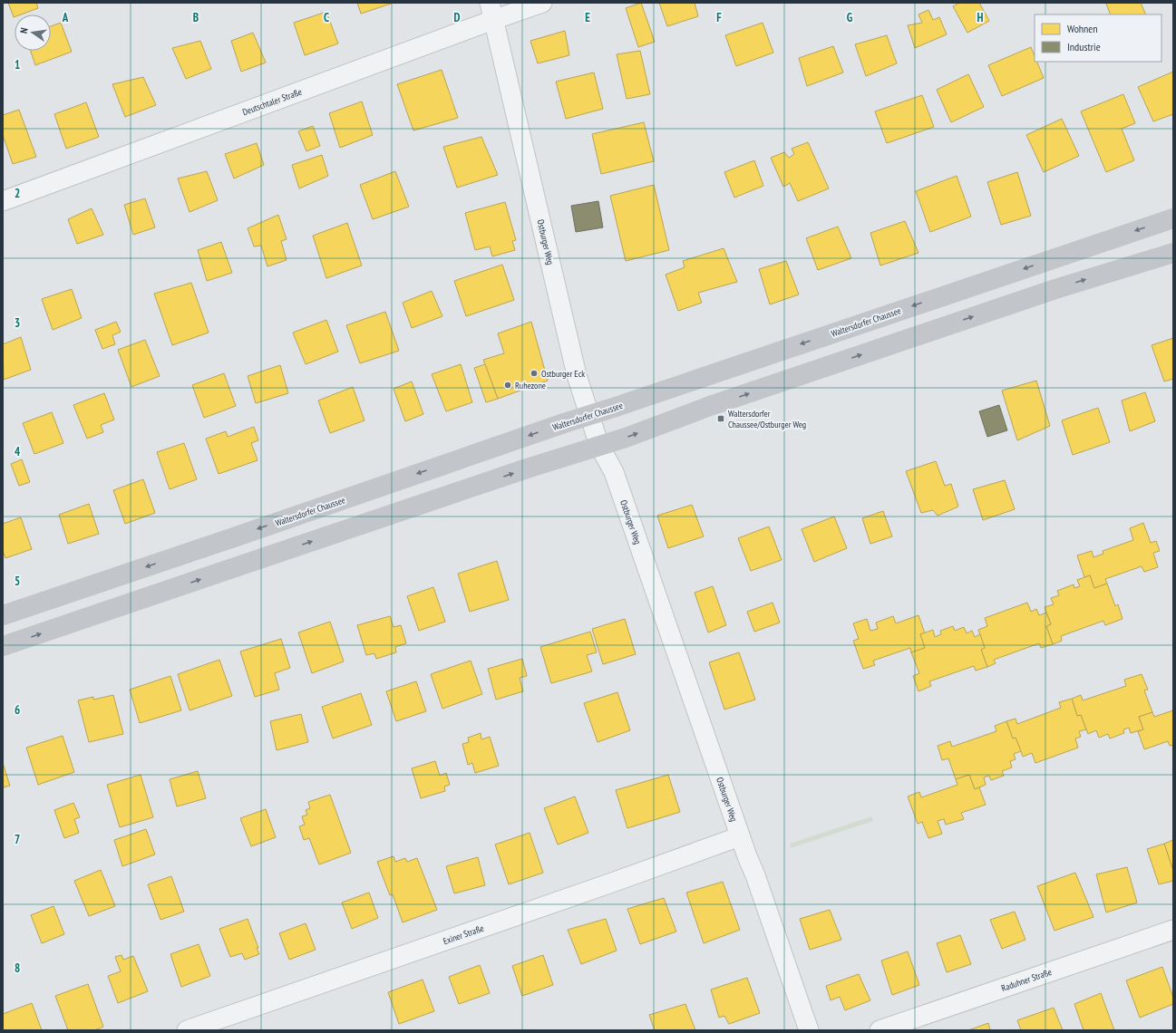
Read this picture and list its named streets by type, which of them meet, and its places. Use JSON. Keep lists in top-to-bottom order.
{
  "streets": {
    "main road": ["Waltersdorfer Chaussee"],
    "street": [
      "Deutschtaler Straße",
      "Ostburger Weg",
      "Exiner Straße",
      "Raduhner Straße"
    ]
  },
  "crossings": [
    ["Deutschtaler Straße", "Ostburger Weg"],
    ["Ostburger Weg", "Waltersdorfer Chaussee"],
    ["Ostburger Weg", "Exiner Straße"]
  ],
  "places": {
    "other": ["Ostburger Eck", "Ruhezone"],
    "transit": ["Waltersdorfer Chaussee/Ostburger Weg"]
  },
  "legend": ["Wohnen", "Industrie"],
  "north": "left",
  "grid": {
    "columns": [
      "A",
      "B",
      "C",
      "D",
      "E",
      "F",
      "G",
      "H"
    ],
    "rows": [
      "1",
      "2",
      "3",
      "4",
      "5",
      "6",
      "7",
      "8"
    ]
  }
}
